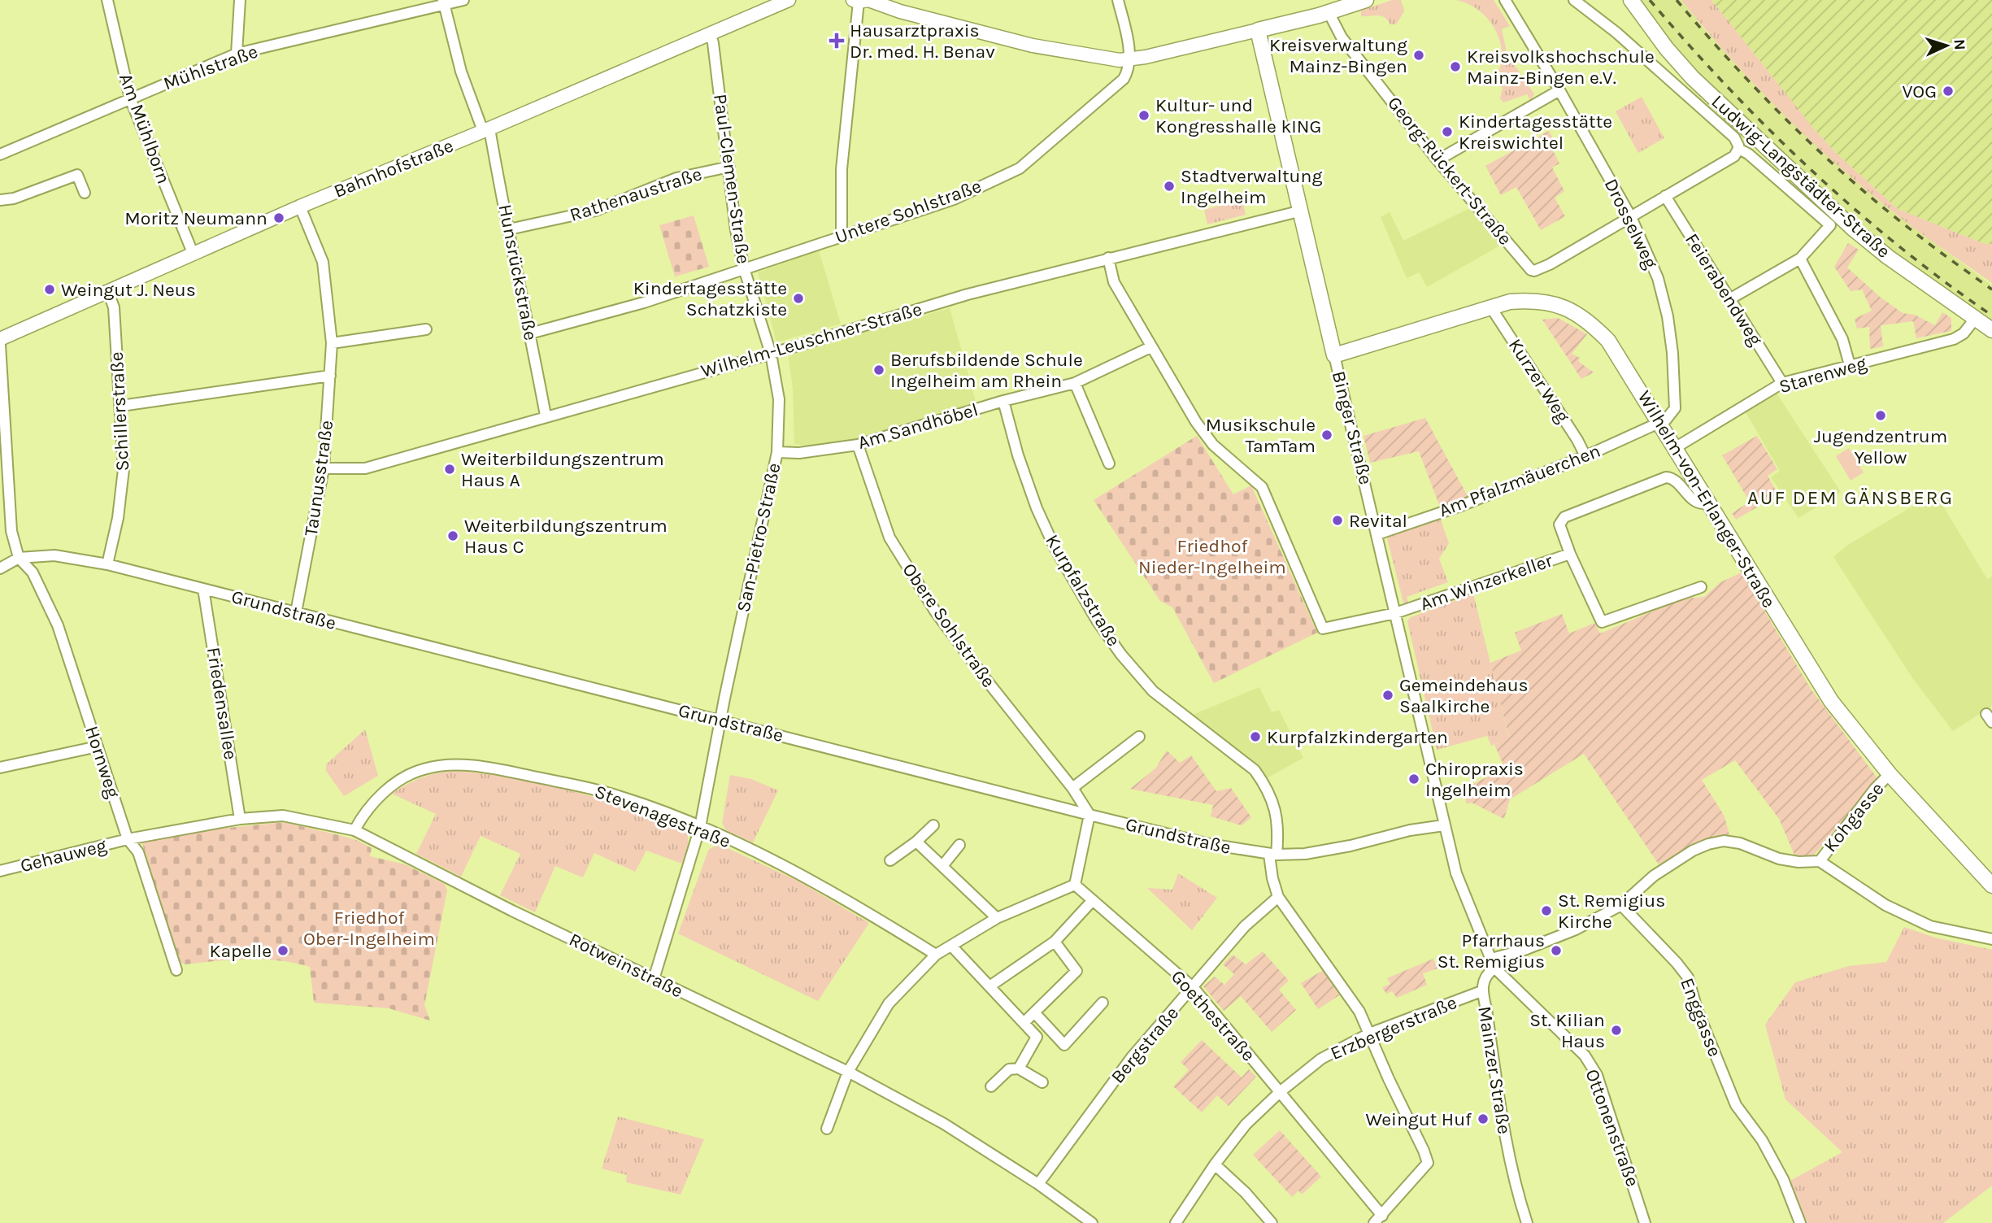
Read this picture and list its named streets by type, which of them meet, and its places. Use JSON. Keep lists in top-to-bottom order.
{
  "streets": {
    "main road": ["Ludwig-Langstädter-Straße", "Binger Straße", "Wilhelm-von-Erlanger-Straße"],
    "street": [
      "Mühlstraße",
      "Am Mühlborn",
      "Bahnhofstraße",
      "Georg-Rückert-Straße",
      "Paul-Clemen-Straße",
      "Rathenaustraße",
      "Untere Sohlstraße",
      "Drosselweg",
      "Hunsrückstraße",
      "Feierabendweg",
      "Wilhelm-Leuschner-Straße",
      "Starenweg",
      "Kurzer Weg",
      "Schillerstraße",
      "Am Sandhöbel",
      "Taunusstraße",
      "Am Pfalzmäuerchen",
      "San-Pietro-Straße",
      "Am Winzerkeller",
      "Kurpfalzstraße",
      "Grundstraße",
      "Obere Sohlstraße",
      "Friedensallee",
      "Hornweg",
      "Stevenagestraße",
      "Kohgasse",
      "Gehauweg",
      "Rotweinstraße",
      "Goethestraße",
      "Enggasse",
      "Erzbergerstraße",
      "Bergstraße",
      "Mainzer Straße",
      "Ottonenstraße"
    ]
  },
  "crossings": [
    ["Mühlstraße", "Am Mühlborn"],
    ["Mühlstraße", "Hunsrückstraße"],
    ["Am Mühlborn", "Bahnhofstraße"],
    ["Bahnhofstraße", "Paul-Clemen-Straße"],
    ["Bahnhofstraße", "Hunsrückstraße"],
    ["Bahnhofstraße", "Schillerstraße"],
    ["Bahnhofstraße", "Taunusstraße"],
    ["Georg-Rückert-Straße", "Drosselweg"],
    ["Ludwig-Langstädter-Straße", "Starenweg"],
    ["Paul-Clemen-Straße", "Rathenaustraße"],
    ["Paul-Clemen-Straße", "Untere Sohlstraße"],
    ["Paul-Clemen-Straße", "Wilhelm-Leuschner-Straße"],
    ["Paul-Clemen-Straße", "San-Pietro-Straße"],
    ["Rathenaustraße", "Hunsrückstraße"],
    ["Untere Sohlstraße", "Hunsrückstraße"],
    ["Drosselweg", "Am Pfalzmäuerchen"],
    ["Drosselweg", "Wilhelm-von-Erlanger-Straße"],
    ["Hunsrückstraße", "Wilhelm-Leuschner-Straße"],
    ["Feierabendweg", "Starenweg"],
    ["Wilhelm-Leuschner-Straße", "Binger Straße"],
    ["Wilhelm-Leuschner-Straße", "Taunusstraße"],
    ["Wilhelm-Leuschner-Straße", "San-Pietro-Straße"],
    ["Starenweg", "Wilhelm-von-Erlanger-Straße"],
    ["Kurzer Weg", "Am Pfalzmäuerchen"],
    ["Kurzer Weg", "Wilhelm-von-Erlanger-Straße"],
    ["Schillerstraße", "Grundstraße"],
    ["Am Sandhöbel", "San-Pietro-Straße"],
    ["Am Sandhöbel", "Am Winzerkeller"],
    ["Am Sandhöbel", "Kurpfalzstraße"],
    ["Am Sandhöbel", "Obere Sohlstraße"],
    ["Binger Straße", "Am Pfalzmäuerchen"],
    ["Binger Straße", "Wilhelm-von-Erlanger-Straße"],
    ["Binger Straße", "Am Winzerkeller"],
    ["Binger Straße", "Grundstraße"],
    ["Taunusstraße", "Grundstraße"],
    ["Am Pfalzmäuerchen", "Wilhelm-von-Erlanger-Straße"],
    ["Wilhelm-von-Erlanger-Straße", "Kohgasse"],
    ["San-Pietro-Straße", "Grundstraße"],
    ["San-Pietro-Straße", "Stevenagestraße"],
    ["San-Pietro-Straße", "Rotweinstraße"],
    ["Kurpfalzstraße", "Grundstraße"],
    ["Grundstraße", "Obere Sohlstraße"],
    ["Grundstraße", "Friedensallee"],
    ["Grundstraße", "Hornweg"],
    ["Friedensallee", "Rotweinstraße"],
    ["Hornweg", "Gehauweg"],
    ["Hornweg", "Rotweinstraße"],
    ["Stevenagestraße", "Rotweinstraße"],
    ["Gehauweg", "Rotweinstraße"],
    ["Rotweinstraße", "Bergstraße"],
    ["Goethestraße", "Erzbergerstraße"],
    ["Goethestraße", "Bergstraße"],
    ["Erzbergerstraße", "Mainzer Straße"],
    ["Mainzer Straße", "Ottonenstraße"]
  ],
  "districts": ["AUF DEM GÄNSBERG"],
  "parks": ["Friedhof Nieder-Ingelheim", "Friedhof Ober-Ingelheim"],
  "places": {
    "health": ["Hausarztpraxis Dr. med. H. Benav"],
    "other": [
      "Kreisverwaltung Mainz-Bingen",
      "Kreisvolkshochschule Mainz-Bingen e.V.",
      "VOG",
      "Kultur- und Kongresshalle kING",
      "Kindertagesstätte Kreiswichtel",
      "Stadtverwaltung Ingelheim",
      "Moritz Neumann",
      "Weingut J. Neus",
      "Kindertagesstätte Schatzkiste",
      "Berufsbildende Schule Ingelheim am Rhein",
      "Jugendzentrum Yellow",
      "Musikschule TamTam",
      "Weiterbildungszentrum Haus A",
      "Revital",
      "Weiterbildungszentrum Haus C",
      "Gemeindehaus Saalkirche",
      "Kurpfalzkindergarten",
      "Chiropraxis Ingelheim",
      "St. Remigius Kirche",
      "Kapelle",
      "Pfarrhaus St. Remigius",
      "St. Kilian Haus",
      "Weingut Huf"
    ]
  },
  "north": "right"
}
